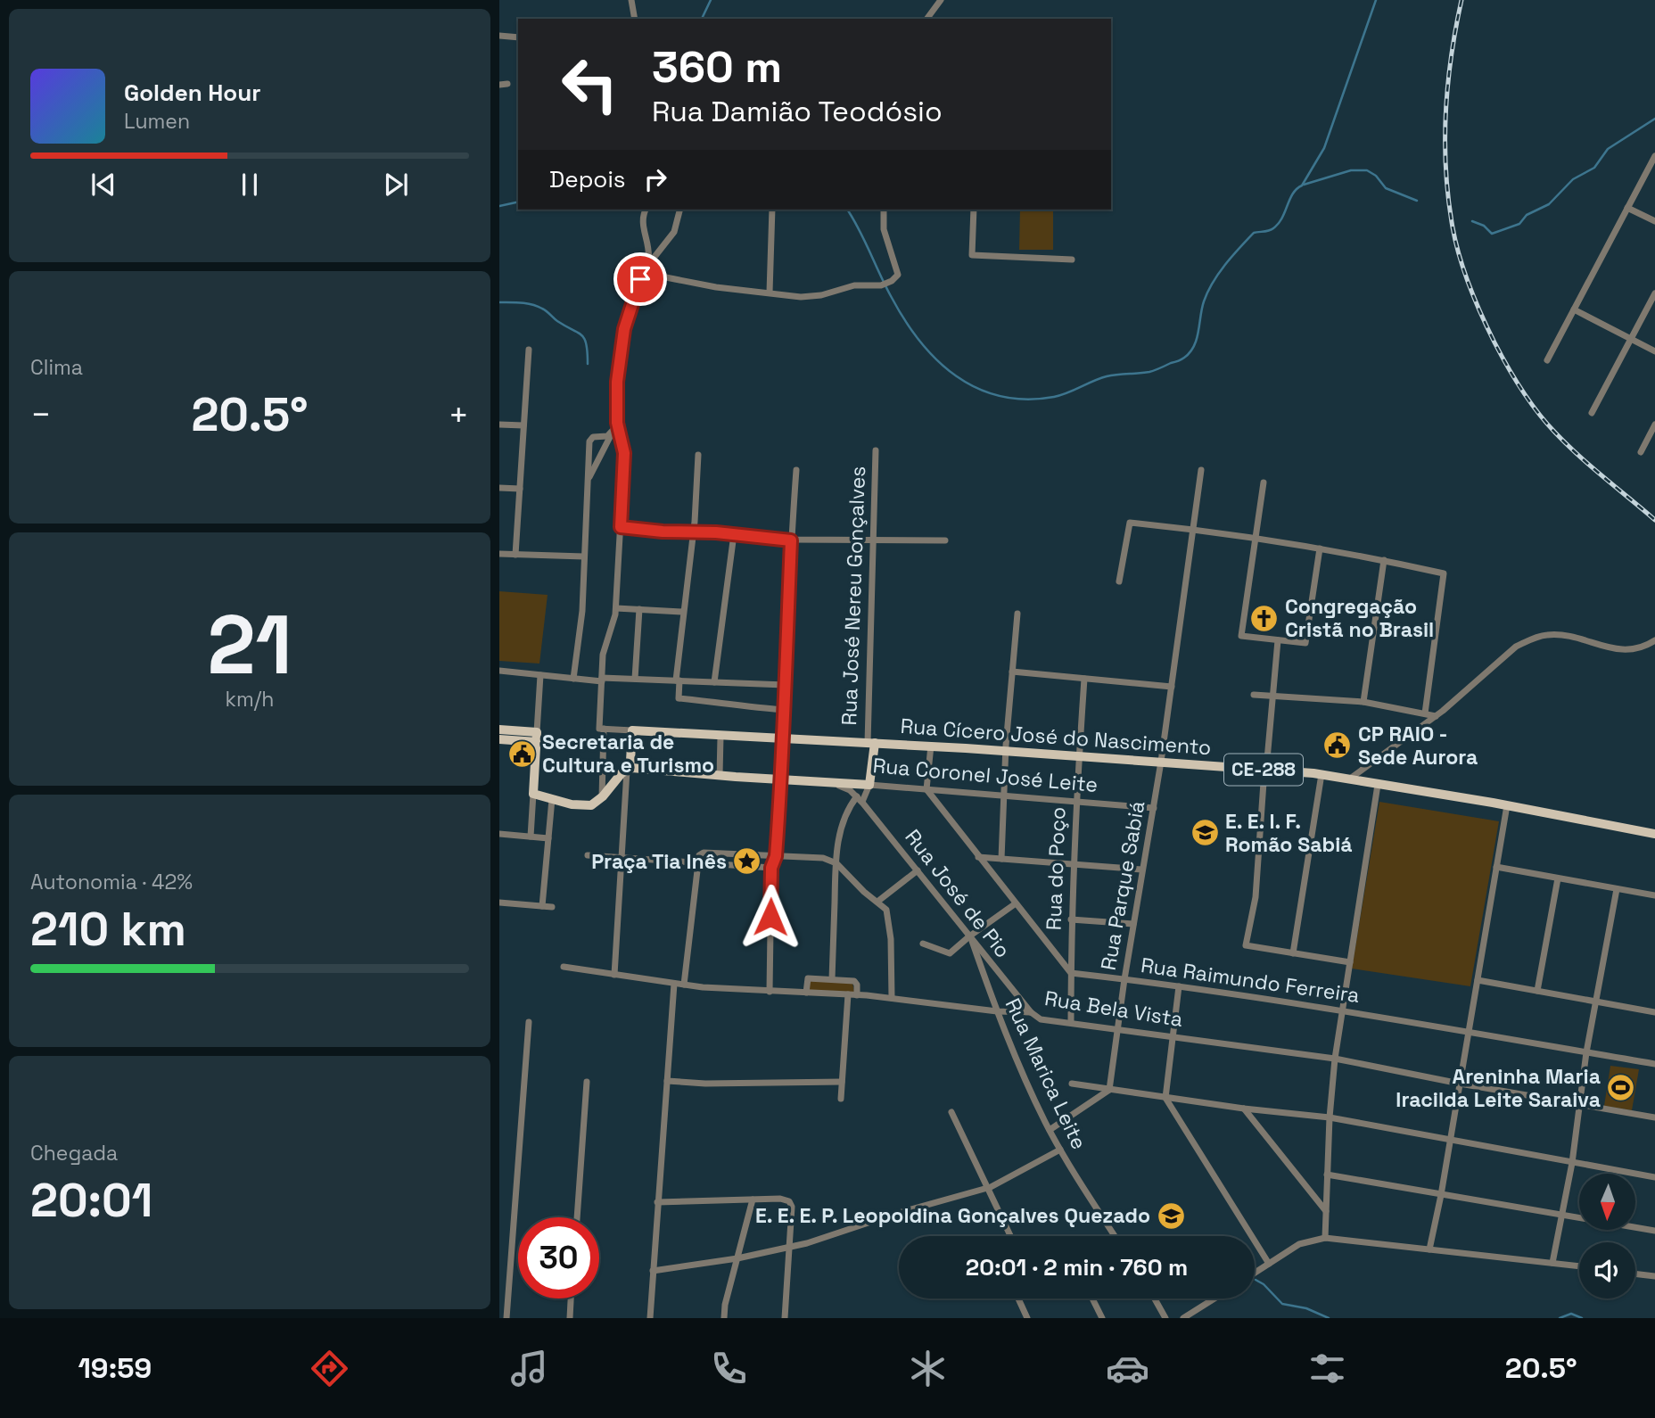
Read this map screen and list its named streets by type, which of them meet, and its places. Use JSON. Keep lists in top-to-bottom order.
{
  "streets": {
    "main road": [
      "Rua José Nereu Gonçalves",
      "Rua Cícero José do Nascimento",
      "CE-288",
      "Rua Coronel José Leite"
    ],
    "street": [
      "Rua do Poço",
      "Rua Parque Sabiá",
      "Rua José de Pio",
      "Rua Raimundo Ferreira",
      "Rua Bela Vista",
      "Rua Marica Leite"
    ]
  },
  "crossings": [
    ["Rua José Nereu Gonçalves", "Rua Cícero José do Nascimento"],
    ["Rua José Nereu Gonçalves", "Rua Coronel José Leite"],
    ["Rua José Nereu Gonçalves", "Rua José de Pio"],
    ["Rua Cícero José do Nascimento", "Rua do Poço"],
    ["Rua Cícero José do Nascimento", "Rua Parque Sabiá"],
    ["Rua Coronel José Leite", "Rua do Poço"],
    ["Rua Coronel José Leite", "Rua Parque Sabiá"],
    ["Rua Coronel José Leite", "Rua José de Pio"],
    ["Rua do Poço", "Rua Raimundo Ferreira"],
    ["Rua do Poço", "Rua Bela Vista"],
    ["Rua Parque Sabiá", "Rua Raimundo Ferreira"],
    ["Rua Parque Sabiá", "Rua Bela Vista"],
    ["Rua José de Pio", "Rua Bela Vista"],
    ["Rua José de Pio", "Rua Marica Leite"],
    ["Rua Bela Vista", "Rua Marica Leite"]
  ],
  "places": {
    "church": ["Congregação Cristã no Brasil"],
    "public building": ["CP RAIO - Sede Aurora", "Secretaria de Cultura e Turismo"],
    "school or university": ["E. E. I. F. Romão Sabiá", "E. E. E. P. Leopoldina Gonçalves Quezado"],
    "place": ["Praça Tia Inês"],
    "sports": ["Areninha Maria Iracilda Leite Saraiva"]
  },
  "north": "bottom",
  "page": {
    "turn": ["360 m", "Rua Damião Teodósio"],
    "song": ["Golden Hour", "Lumen"],
    "then": "Depois",
    "tile": [
      "Clima",
      ["21", "km/h"],
      ["Autonomia · 42%", "210 km"],
      ["Chegada", "20:01"]
    ],
    "heat": ["−", "20.5°", "+"],
    "limit": "30",
    "trip": "20:01 · 2 min · 760 m",
    "tabs": ["19:59", "20.5°"]
  }
}
